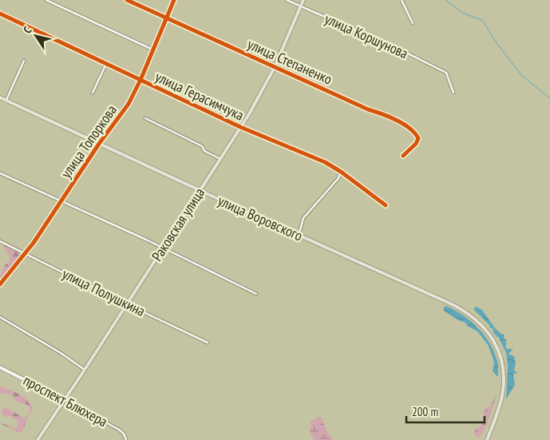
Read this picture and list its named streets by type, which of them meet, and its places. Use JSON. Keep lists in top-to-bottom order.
{
  "streets": {
    "main road": ["улица Воровского", "Раковская улица", "проспект Блюхера"],
    "street": [
      "улица Коршунова",
      "улица Степаненко",
      "улица Герасимчука",
      "улица Топоркова",
      "улица Полушкина"
    ]
  },
  "crossings": [
    ["улица Коршунова", "Раковская улица"],
    ["улица Степаненко", "улица Топоркова"],
    ["улица Степаненко", "Раковская улица"],
    ["улица Герасимчука", "улица Топоркова"],
    ["улица Герасимчука", "Раковская улица"],
    ["улица Топоркова", "улица Воровского"],
    ["улица Топоркова", "улица Полушкина"],
    ["улица Воровского", "Раковская улица"],
    ["Раковская улица", "улица Полушкина"],
    ["Раковская улица", "проспект Блюхера"]
  ],
  "scale_bar": "200 m",
  "north": "top left"
}
